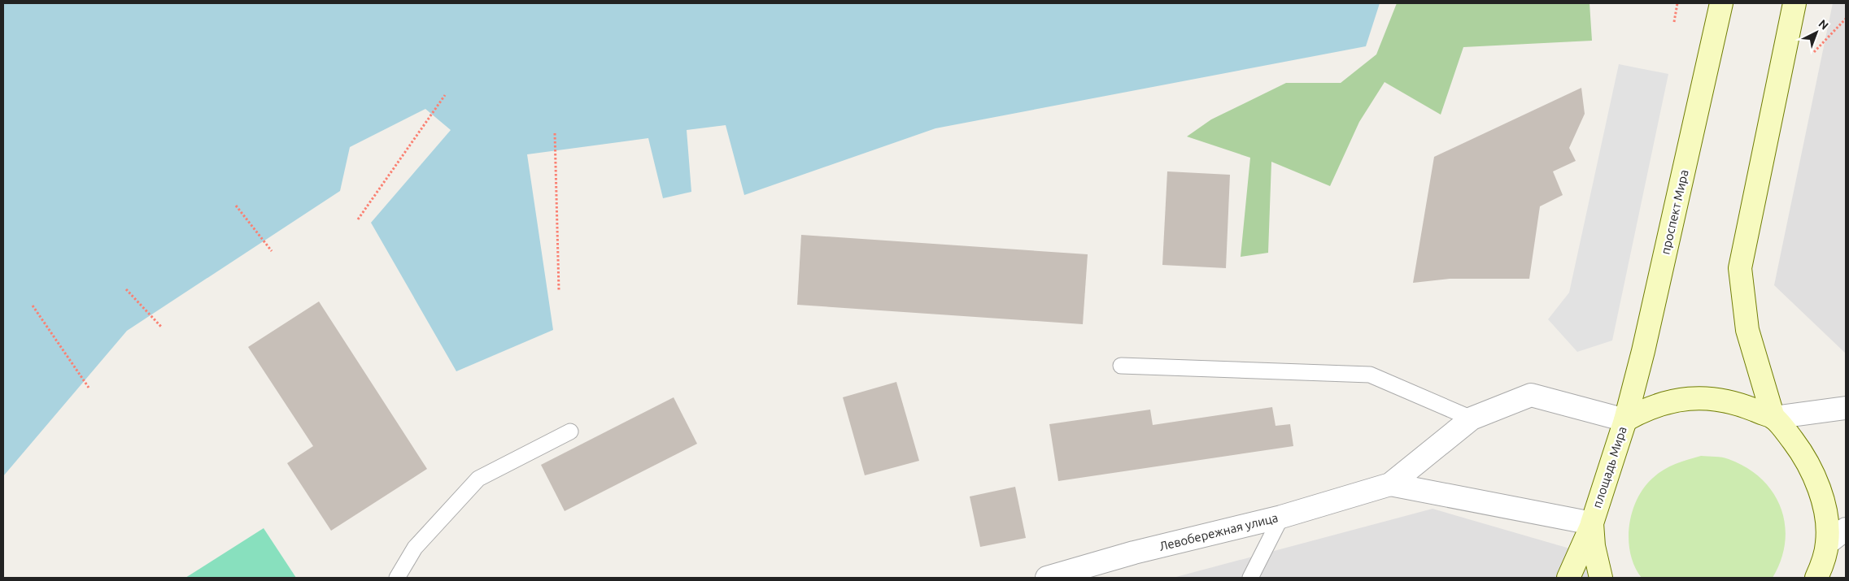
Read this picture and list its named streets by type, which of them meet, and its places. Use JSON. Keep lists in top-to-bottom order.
{
  "streets": {
    "main road": ["проспект Мира", "площадь Мира"],
    "street": ["Левобережная улица"]
  },
  "crossings": [
    ["проспект Мира", "площадь Мира"],
    ["проспект Мира", "Левобережная улица"],
    ["площадь Мира", "Левобережная улица"]
  ],
  "north": "top right"
}
